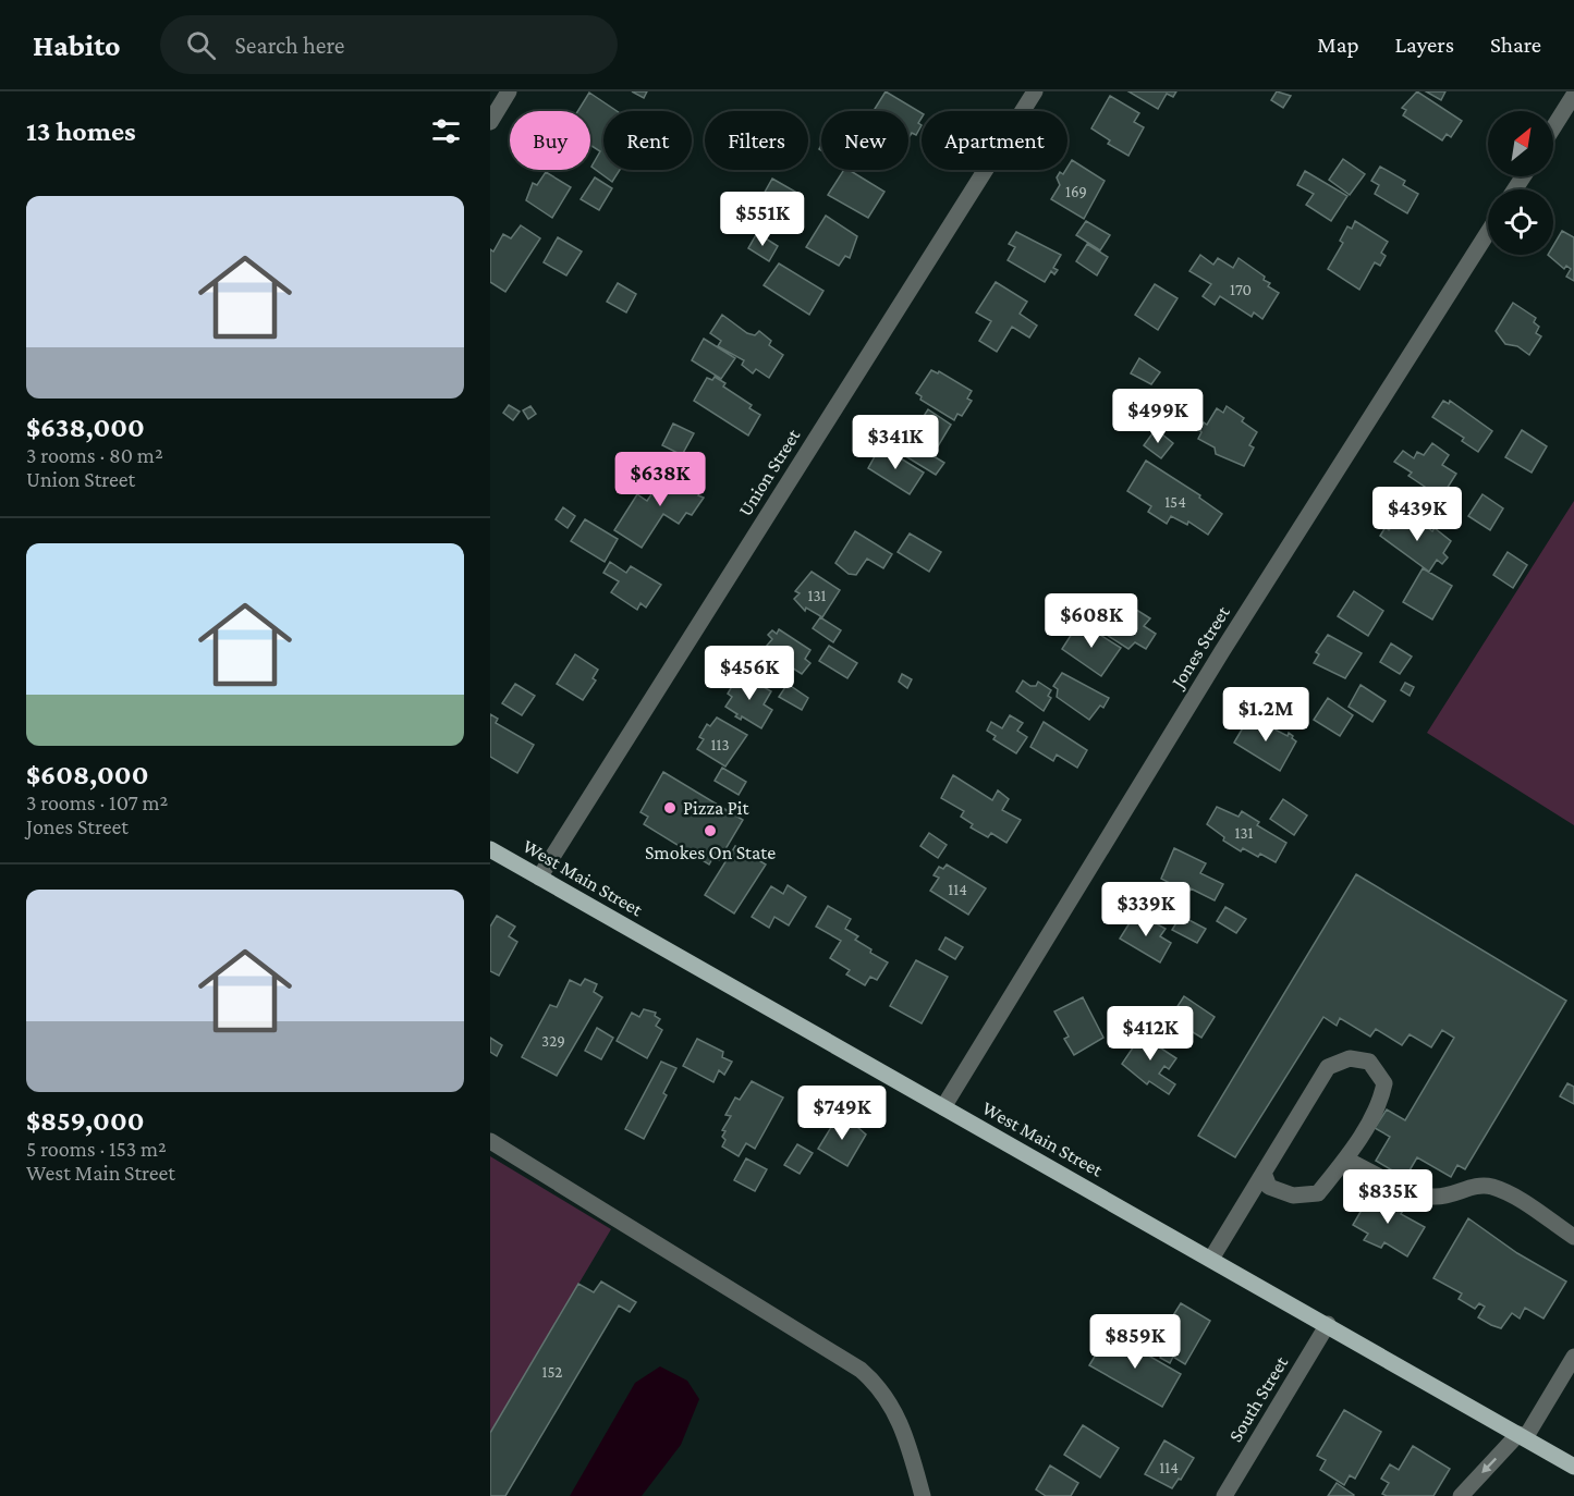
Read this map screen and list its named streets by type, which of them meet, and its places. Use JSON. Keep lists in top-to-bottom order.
{
  "streets": {
    "main road": ["West Main Street"],
    "street": ["Union Street", "Jones Street", "South Street"]
  },
  "crossings": [
    ["Union Street", "West Main Street"],
    ["Jones Street", "West Main Street"],
    ["West Main Street", "South Street"]
  ],
  "places": ["Pizza Pit", "Smokes On State"],
  "house_numbers": [
    "169",
    "170",
    "154",
    "131",
    "113",
    "131",
    "114",
    "329",
    "152",
    "114"
  ],
  "north": "top right",
  "page": {
    "header": "Habito",
    "search": "Search here",
    "nav": ["Map", "Layers", "Share"],
    "heading": "13 homes",
    "chip": [
      "Buy",
      "Rent",
      "Filters",
      "New",
      "Apartment"
    ],
    "list": [
      {
        "name": "$638,000",
        "note": "3 rooms · 80 m² · Union Street"
      },
      {
        "name": "$608,000",
        "note": "3 rooms · 107 m² · Jones Street"
      },
      {
        "name": "$859,000",
        "note": "5 rooms · 153 m² · West Main Street"
      }
    ],
    "price": [
      "$551K",
      "$499K",
      "$341K",
      "$638K",
      "$439K",
      "$608K",
      "$456K",
      "$1.2M",
      "$339K",
      "$412K",
      "$749K",
      "$835K",
      "$859K"
    ]
  }
}
